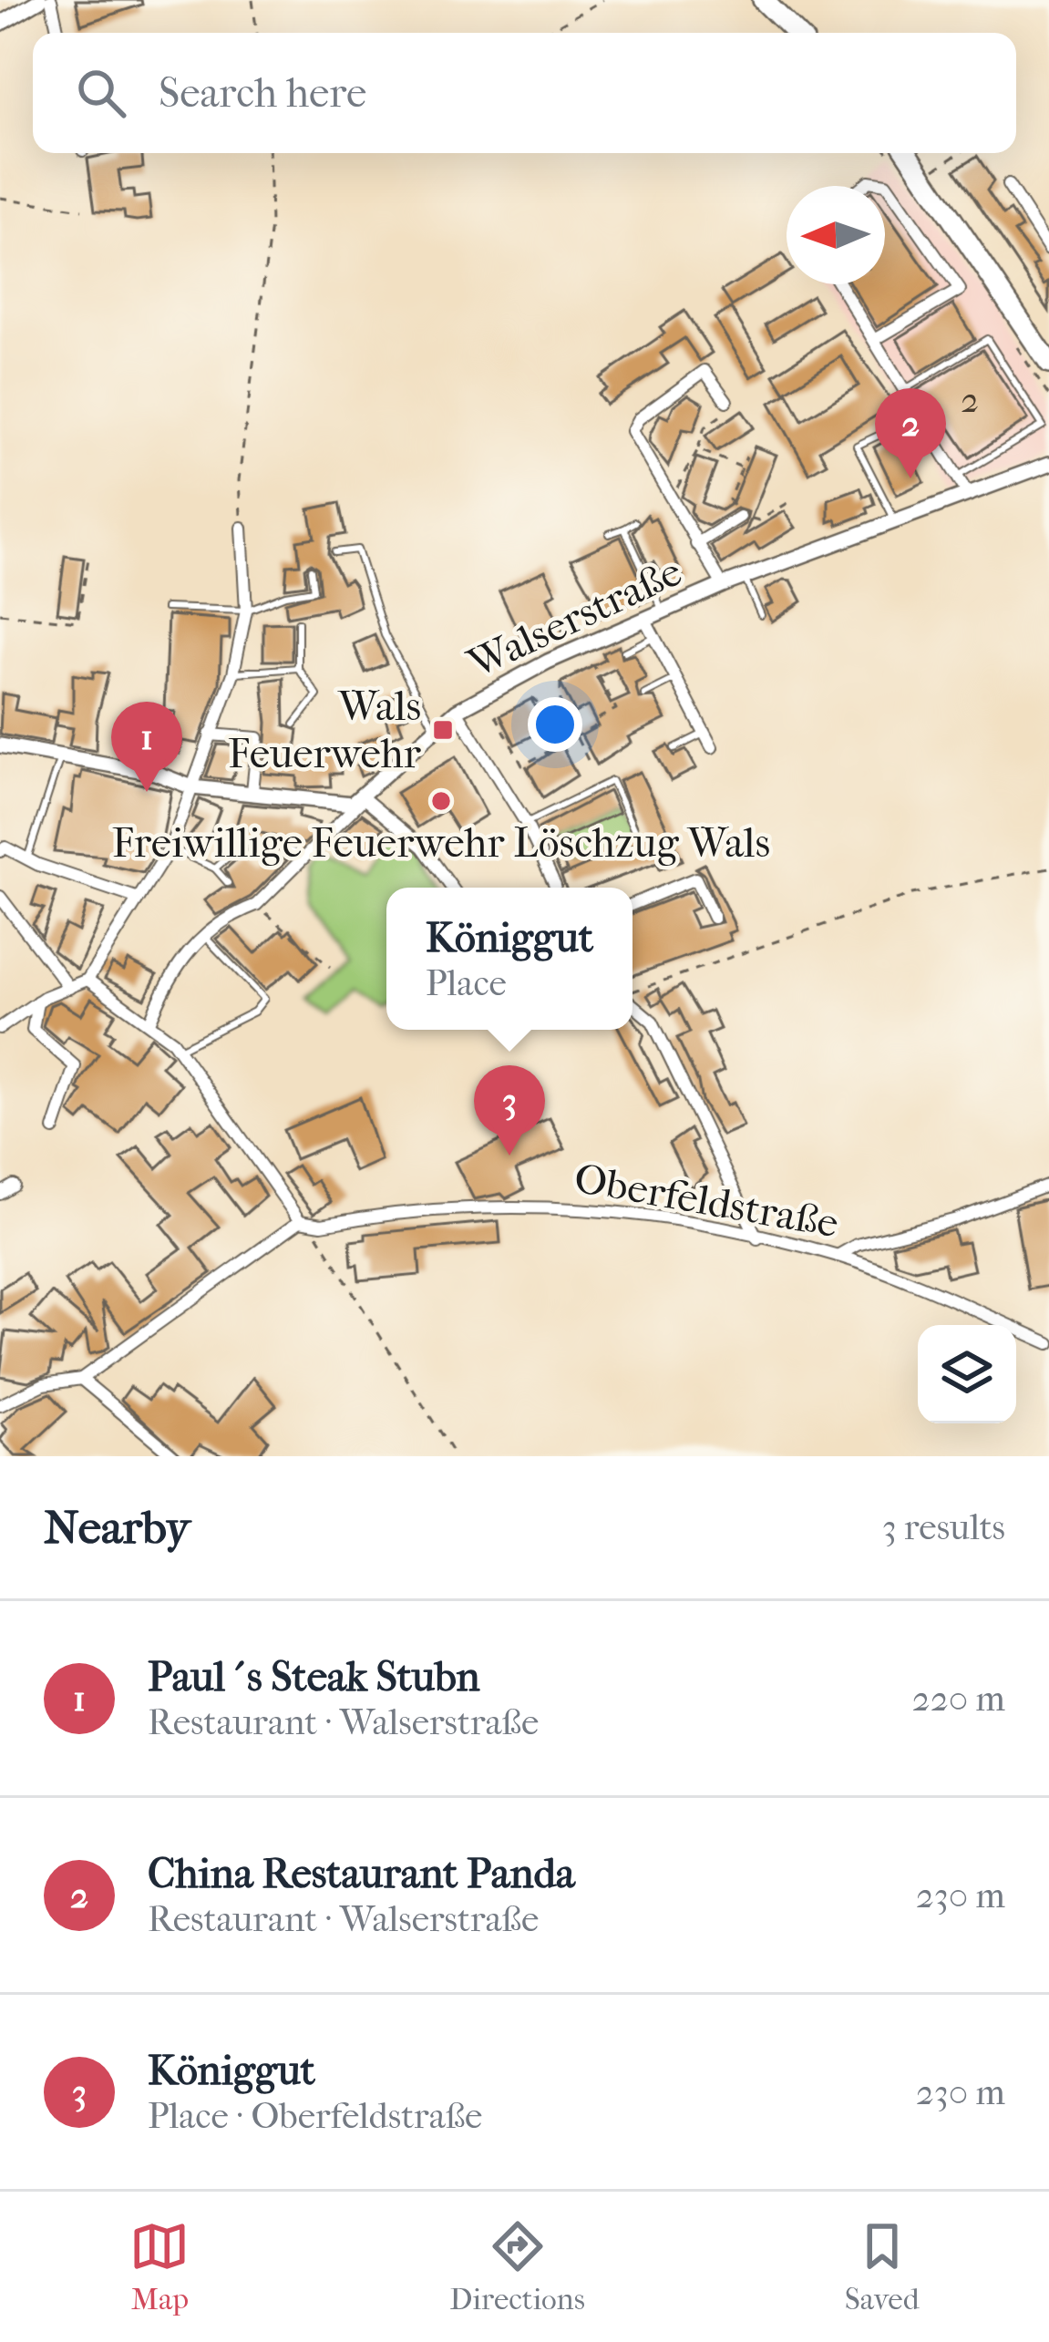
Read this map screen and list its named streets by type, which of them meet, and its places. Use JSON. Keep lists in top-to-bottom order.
{
  "streets": {
    "street": ["Walserstraße", "Oberfeldstraße"]
  },
  "places": {
    "transit": ["Wals Feuerwehr"],
    "other": ["Freiwillige Feuerwehr Löschzug Wals"]
  },
  "house_numbers": ["2"],
  "north": "left",
  "page": {
    "search": "Search here",
    "pins": ["2", "1", "3"],
    "popup": ["Königgut", "Place"],
    "heading": ["Nearby", "3 results"],
    "list": [
      {
        "mark": "1",
        "name": "Paul´s Steak Stubn",
        "note": "Restaurant · Walserstraße",
        "value": "220 m"
      },
      {
        "mark": "2",
        "name": "China Restaurant Panda",
        "note": "Restaurant · Walserstraße",
        "value": "230 m"
      },
      {
        "mark": "3",
        "name": "Königgut",
        "note": "Place · Oberfeldstraße",
        "value": "230 m"
      }
    ],
    "nav": ["Map", "Directions", "Saved"]
  }
}
